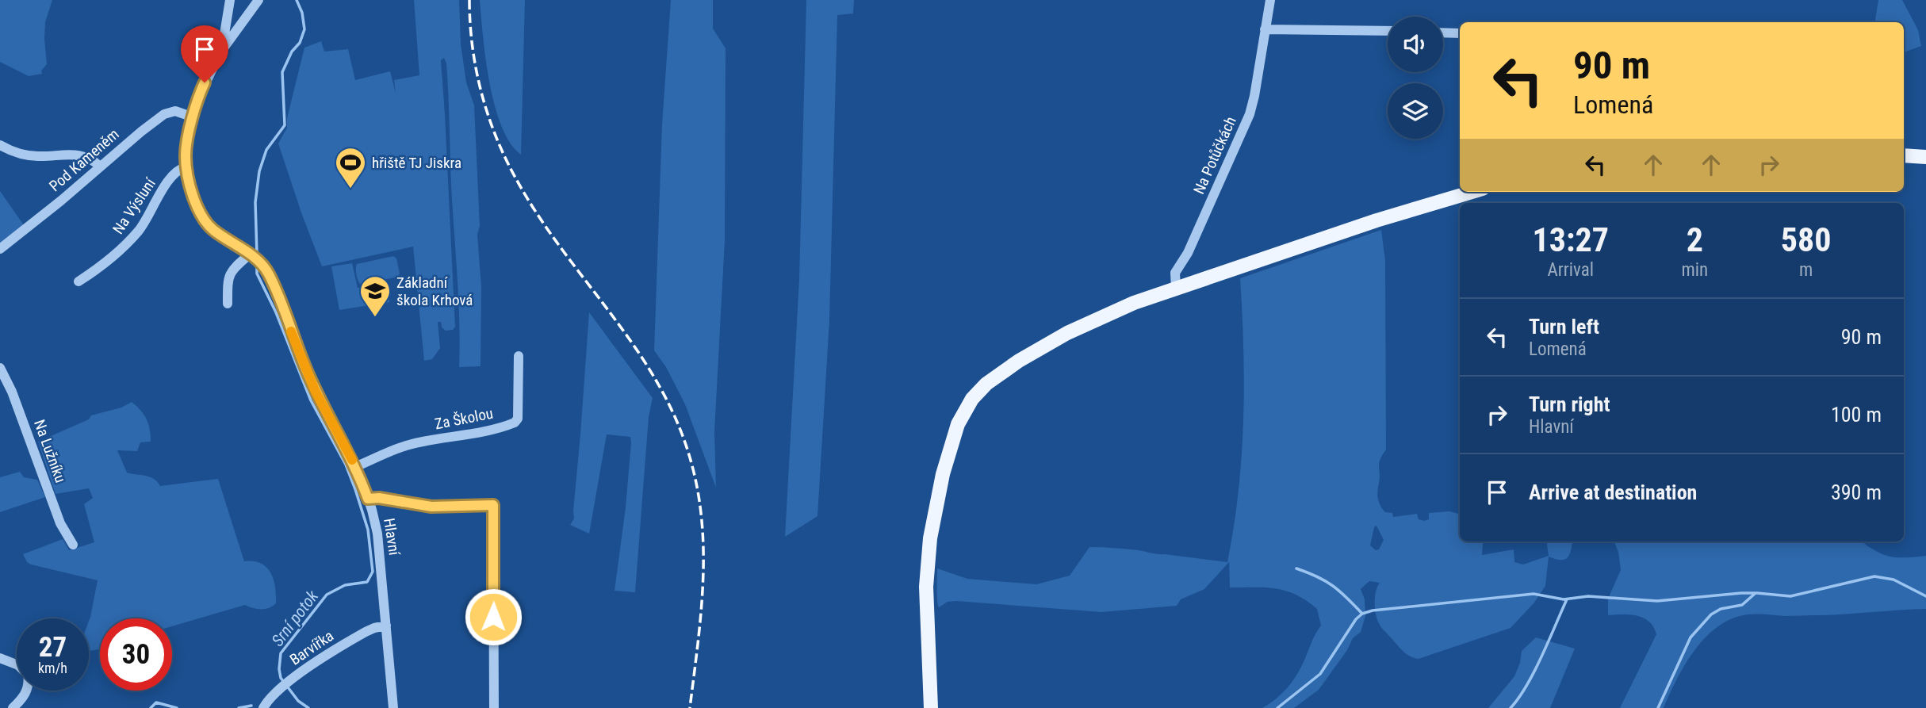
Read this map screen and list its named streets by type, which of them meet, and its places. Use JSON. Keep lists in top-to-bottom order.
{
  "streets": {
    "street": [
      "Na Potůčkách",
      "Pod Kameněm",
      "Na Výsluní",
      "Za Školou",
      "Na Lužníku",
      "Hlavní",
      "Barvířka"
    ]
  },
  "crossings": [
    ["Pod Kameněm", "Hlavní"],
    ["Na Výsluní", "Hlavní"],
    ["Za Školou", "Hlavní"],
    ["Hlavní", "Barvířka"]
  ],
  "water": ["Srní potok"],
  "places": {
    "sports": ["hřiště TJ Jiskra"],
    "school or university": ["Základní škola Krhová"]
  },
  "page": {
    "turn": ["90 m", "Lomená"],
    "eta": [
      "13:27",
      "Arrival",
      "2",
      "min",
      "580",
      "m"
    ],
    "list": [
      {
        "name": "Turn left",
        "note": "Lomená",
        "value": "90 m"
      },
      {
        "name": "Turn right",
        "note": "Hlavní",
        "value": "100 m"
      },
      {
        "name": "Arrive at destination",
        "value": "390 m"
      }
    ],
    "speed": "27 km/h",
    "limit": "30"
  }
}
